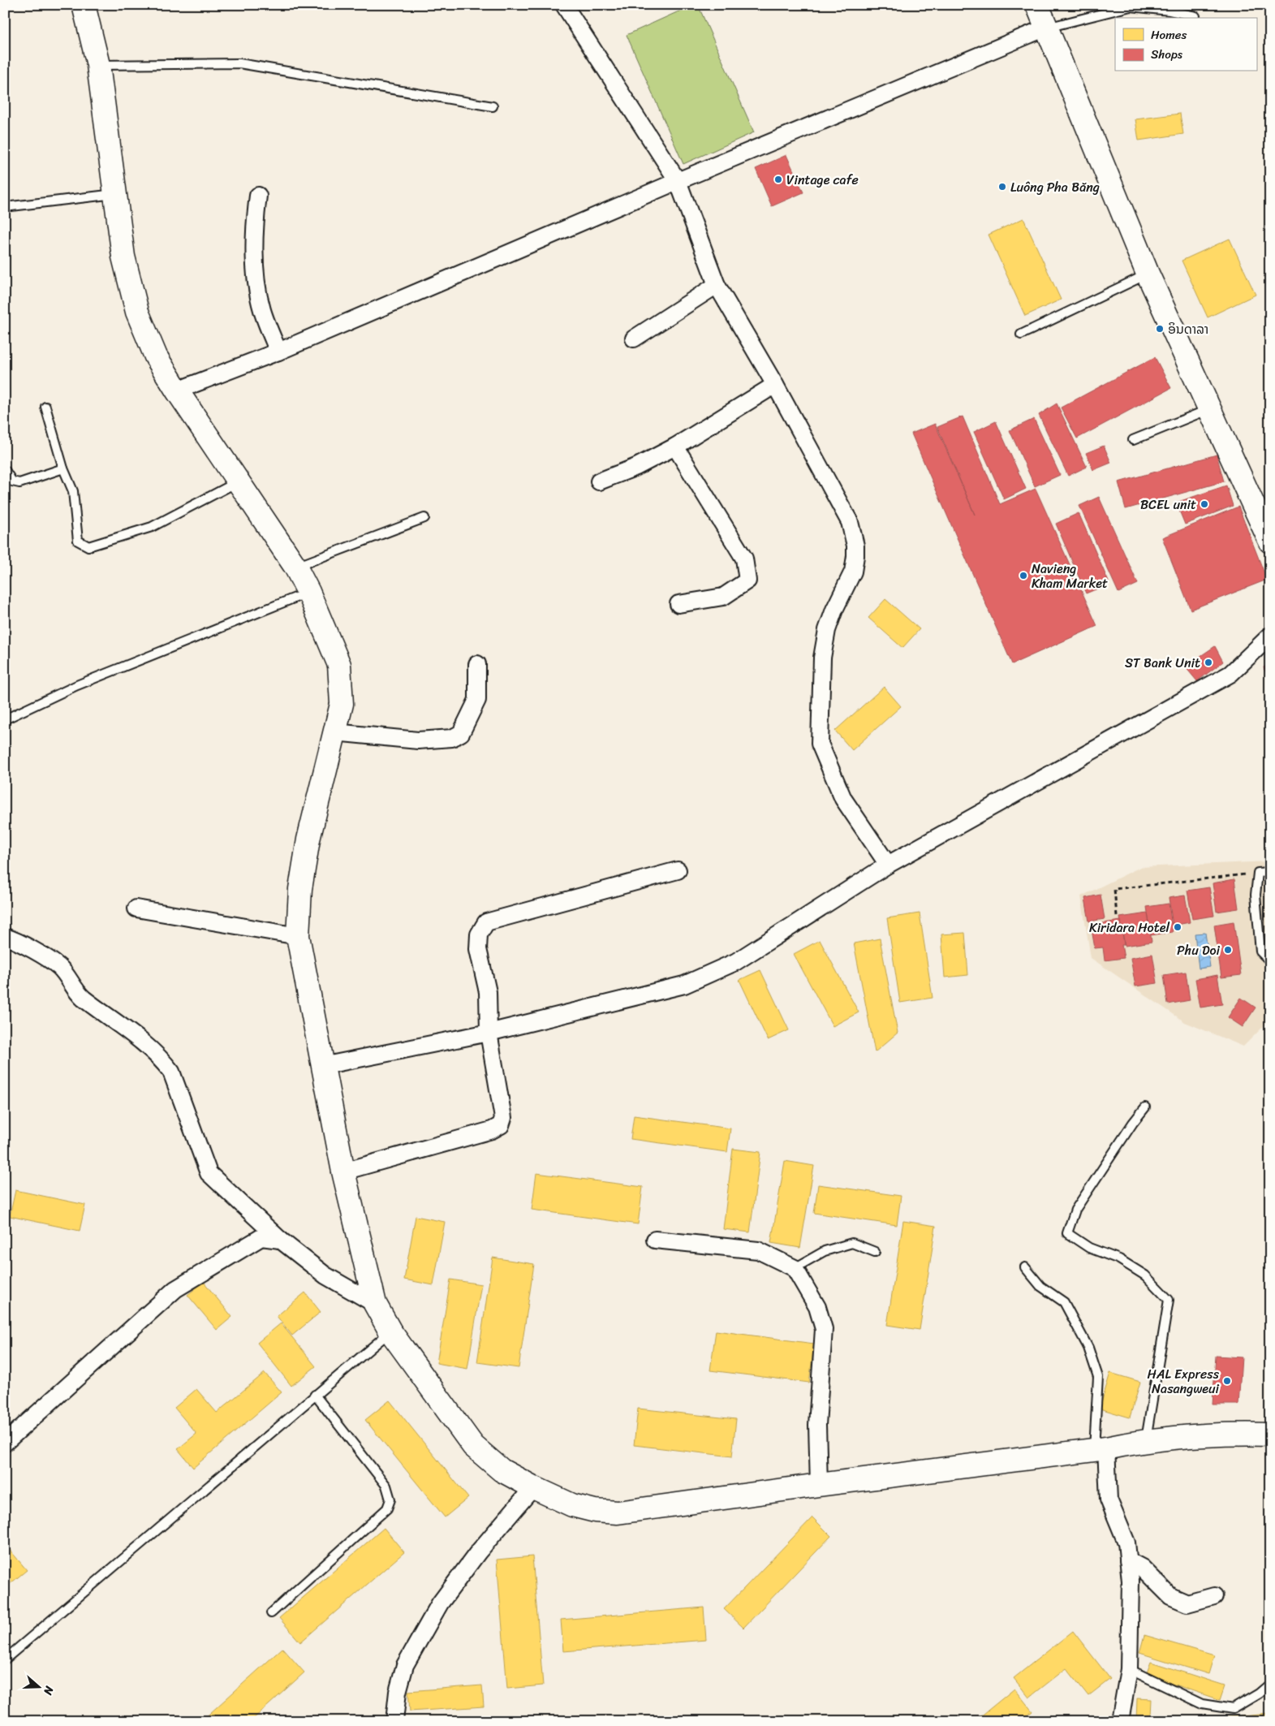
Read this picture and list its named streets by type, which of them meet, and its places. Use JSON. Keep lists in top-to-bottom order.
{
  "places": [
    "Vintage cafe",
    "Luông Pha Băng",
    "ອິນດາລາ",
    "BCEL unit",
    "Navieng Kham Market",
    "ST Bank Unit",
    "Kiridara Hotel",
    "Phu Doi",
    "HAL Express Nasangweui"
  ],
  "legend": ["Homes", "Shops"],
  "north": "right"
}
